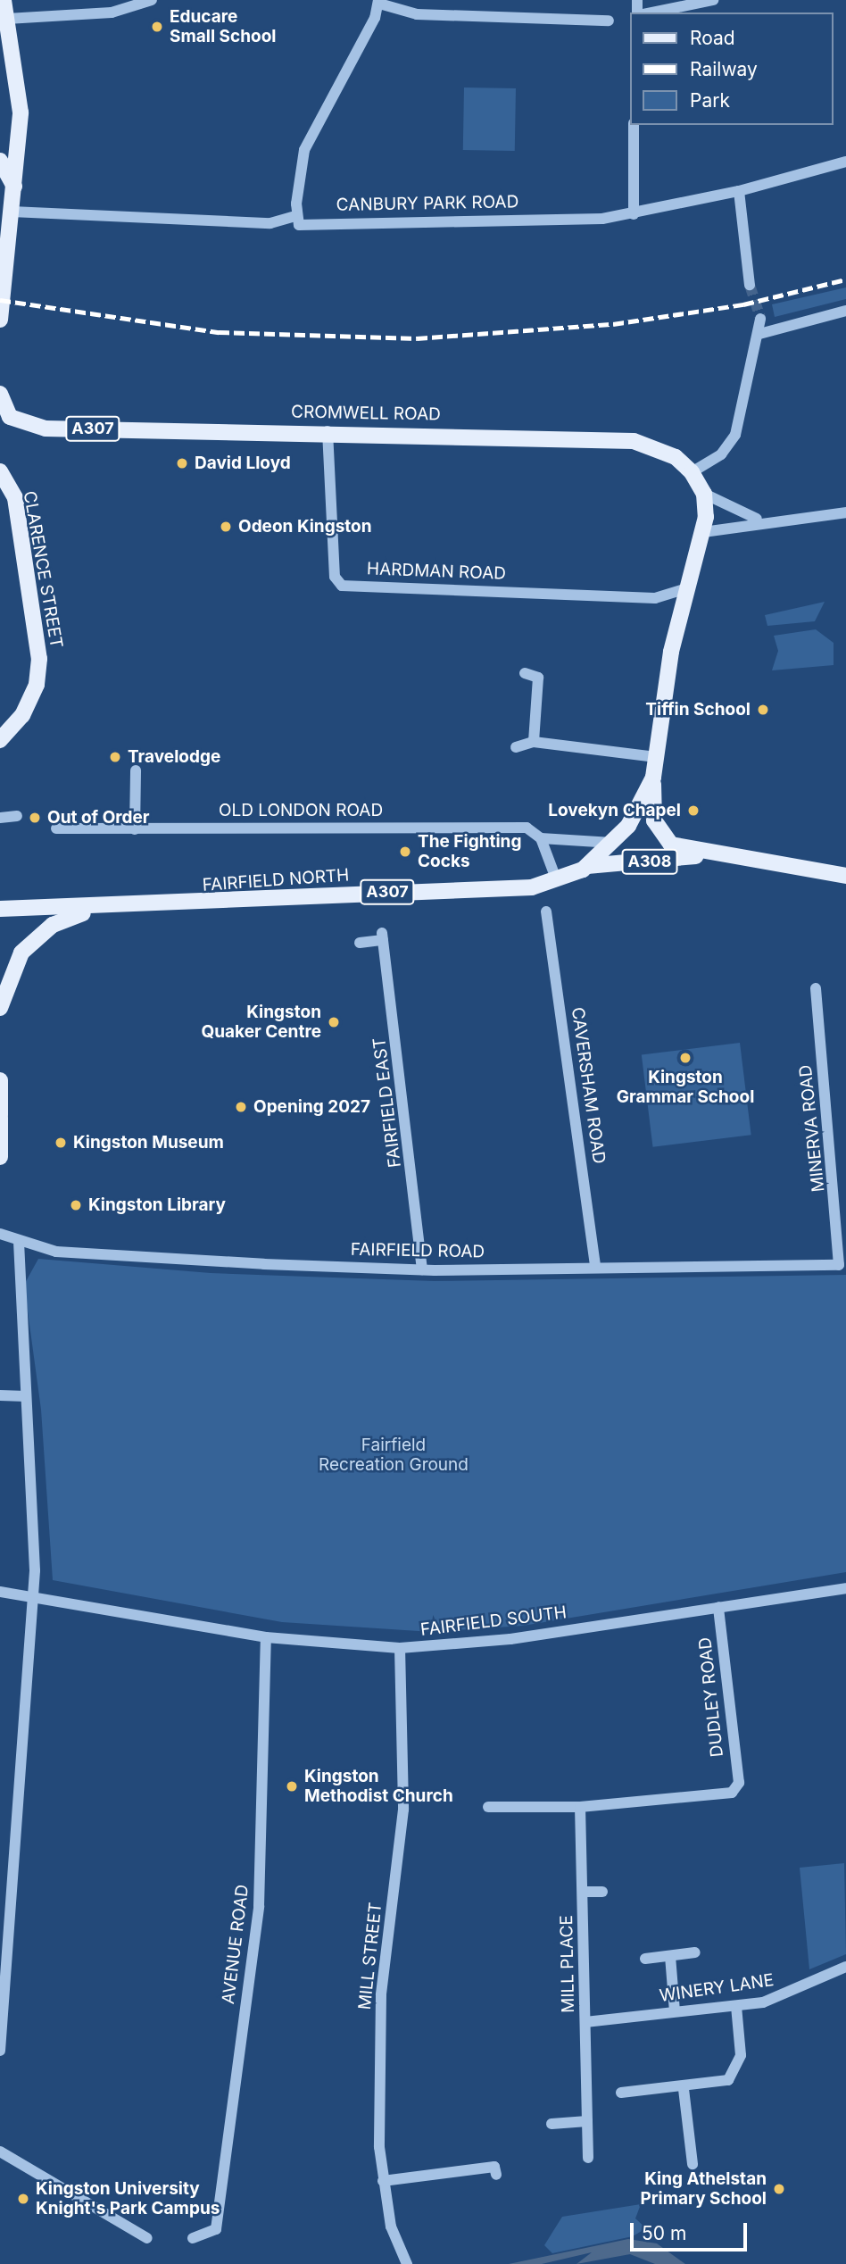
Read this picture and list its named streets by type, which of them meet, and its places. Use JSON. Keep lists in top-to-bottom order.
{
  "streets": {
    "main road": [
      "CROMWELL ROAD",
      "A307",
      "CLARENCE STREET",
      "A308",
      "FAIRFIELD NORTH"
    ],
    "street": [
      "CANBURY PARK ROAD",
      "HARDMAN ROAD",
      "OLD LONDON ROAD",
      "CAVERSHAM ROAD",
      "FAIRFIELD EAST",
      "MINERVA ROAD",
      "FAIRFIELD ROAD",
      "FAIRFIELD SOUTH",
      "DUDLEY ROAD",
      "AVENUE ROAD",
      "MILL STREET",
      "MILL PLACE",
      "WINERY LANE"
    ]
  },
  "crossings": [
    ["CROMWELL ROAD", "A307"],
    ["CROMWELL ROAD", "HARDMAN ROAD"],
    ["A307", "HARDMAN ROAD"],
    ["A307", "OLD LONDON ROAD"],
    ["A307", "A308"],
    ["A307", "FAIRFIELD NORTH"],
    ["A308", "FAIRFIELD NORTH"],
    ["CAVERSHAM ROAD", "FAIRFIELD ROAD"],
    ["FAIRFIELD EAST", "FAIRFIELD ROAD"],
    ["MINERVA ROAD", "FAIRFIELD ROAD"],
    ["FAIRFIELD SOUTH", "DUDLEY ROAD"],
    ["FAIRFIELD SOUTH", "AVENUE ROAD"],
    ["FAIRFIELD SOUTH", "MILL STREET"],
    ["DUDLEY ROAD", "MILL PLACE"],
    ["MILL PLACE", "WINERY LANE"]
  ],
  "parks": ["Fairfield Recreation Ground"],
  "places": [
    "Educare Small School",
    "David Lloyd",
    "Odeon Kingston",
    "Tiffin School",
    "Travelodge",
    "Lovekyn Chapel",
    "Out of Order",
    "The Fighting Cocks",
    "Kingston Quaker Centre",
    "Kingston Grammar School",
    "Opening 2027",
    "Kingston Museum",
    "Kingston Library",
    "Kingston Methodist Church",
    "King Athelstan Primary School",
    "Kingston University Knight's Park Campus"
  ],
  "legend": ["Road", "Railway", "Park"],
  "scale_bar": "50 m"
}
